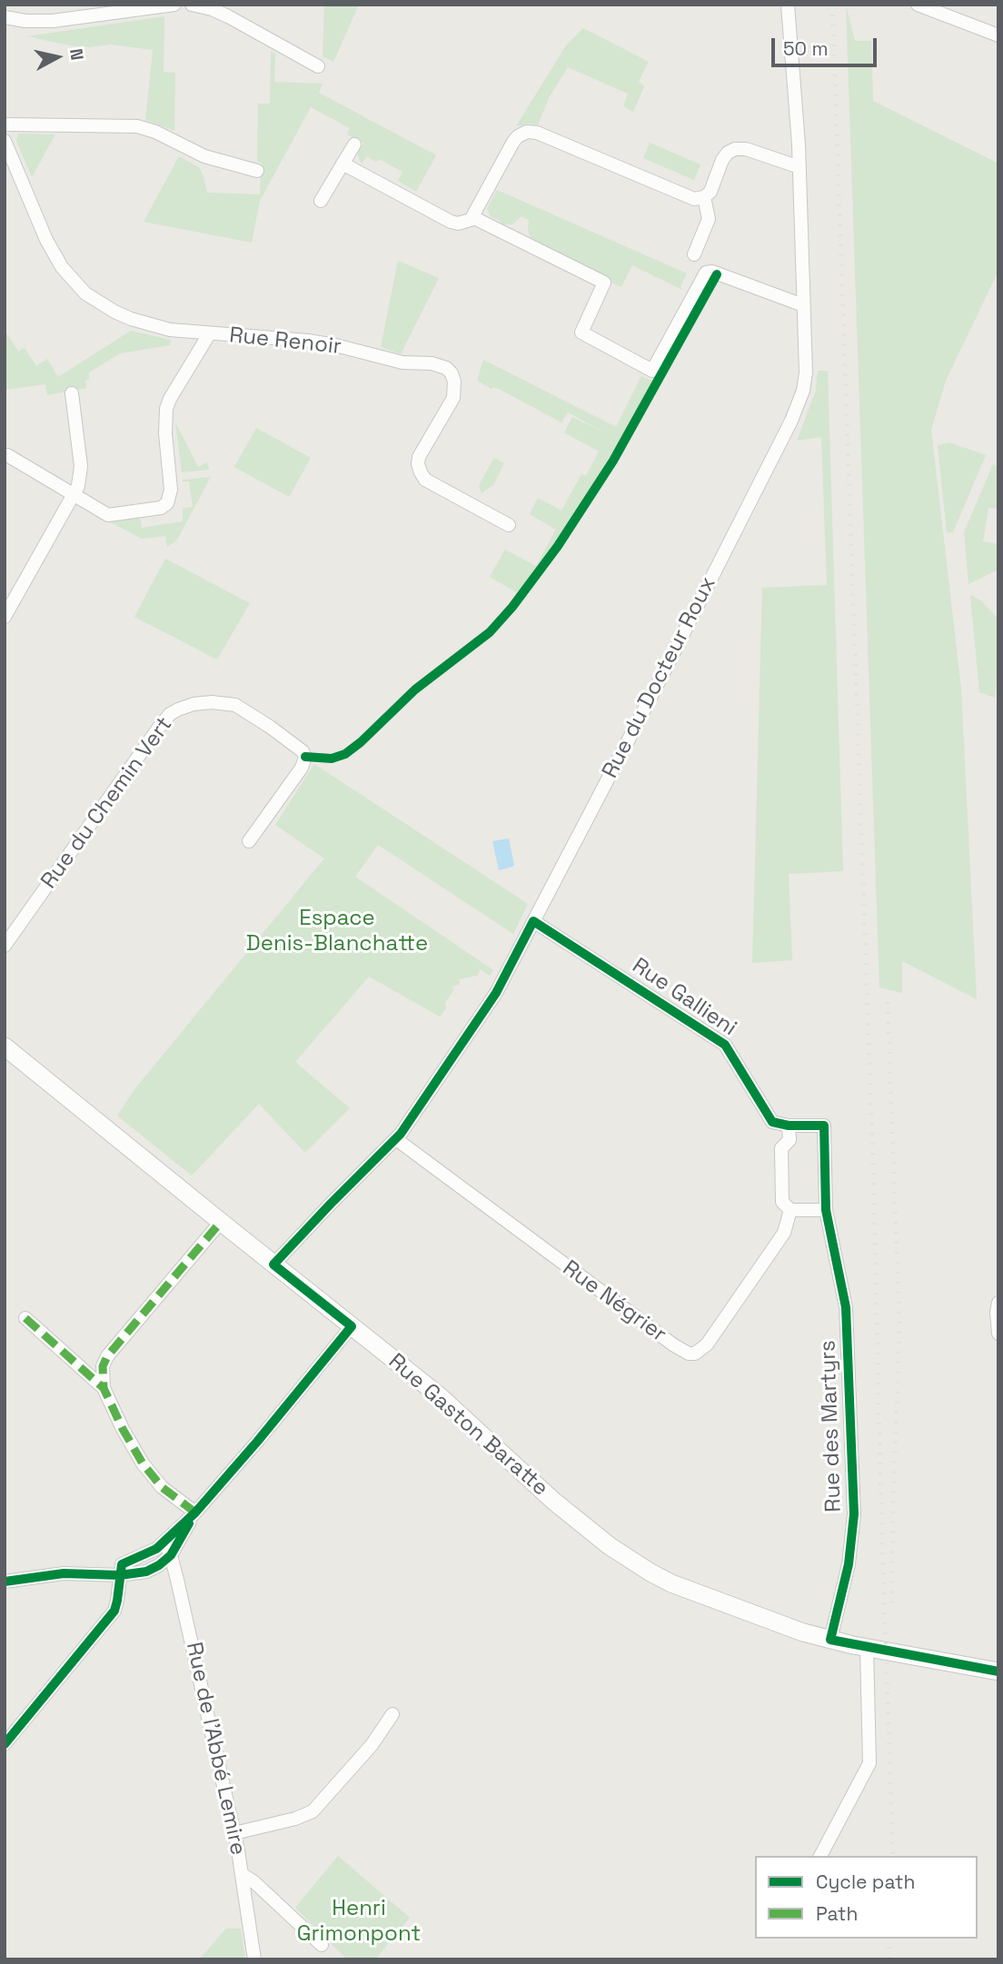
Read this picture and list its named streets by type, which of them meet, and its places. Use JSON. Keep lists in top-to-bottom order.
{
  "streets": {
    "street": [
      "Rue Renoir",
      "Rue du Docteur Roux",
      "Rue du Chemin Vert",
      "Rue Gallieni",
      "Rue Négrier",
      "Rue Gaston Baratte",
      "Rue des Martyrs",
      "Rue de l'Abbé Lemire"
    ]
  },
  "crossings": [
    ["Rue du Docteur Roux", "Rue Gallieni"],
    ["Rue du Docteur Roux", "Rue Négrier"],
    ["Rue du Docteur Roux", "Rue Gaston Baratte"],
    ["Rue Gallieni", "Rue des Martyrs"],
    ["Rue Gaston Baratte", "Rue des Martyrs"]
  ],
  "parks": ["Espace Denis-Blanchatte", "Henri Grimonpont"],
  "legend": ["Cycle path", "Path"],
  "scale_bar": "50 m",
  "north": "right"
}
